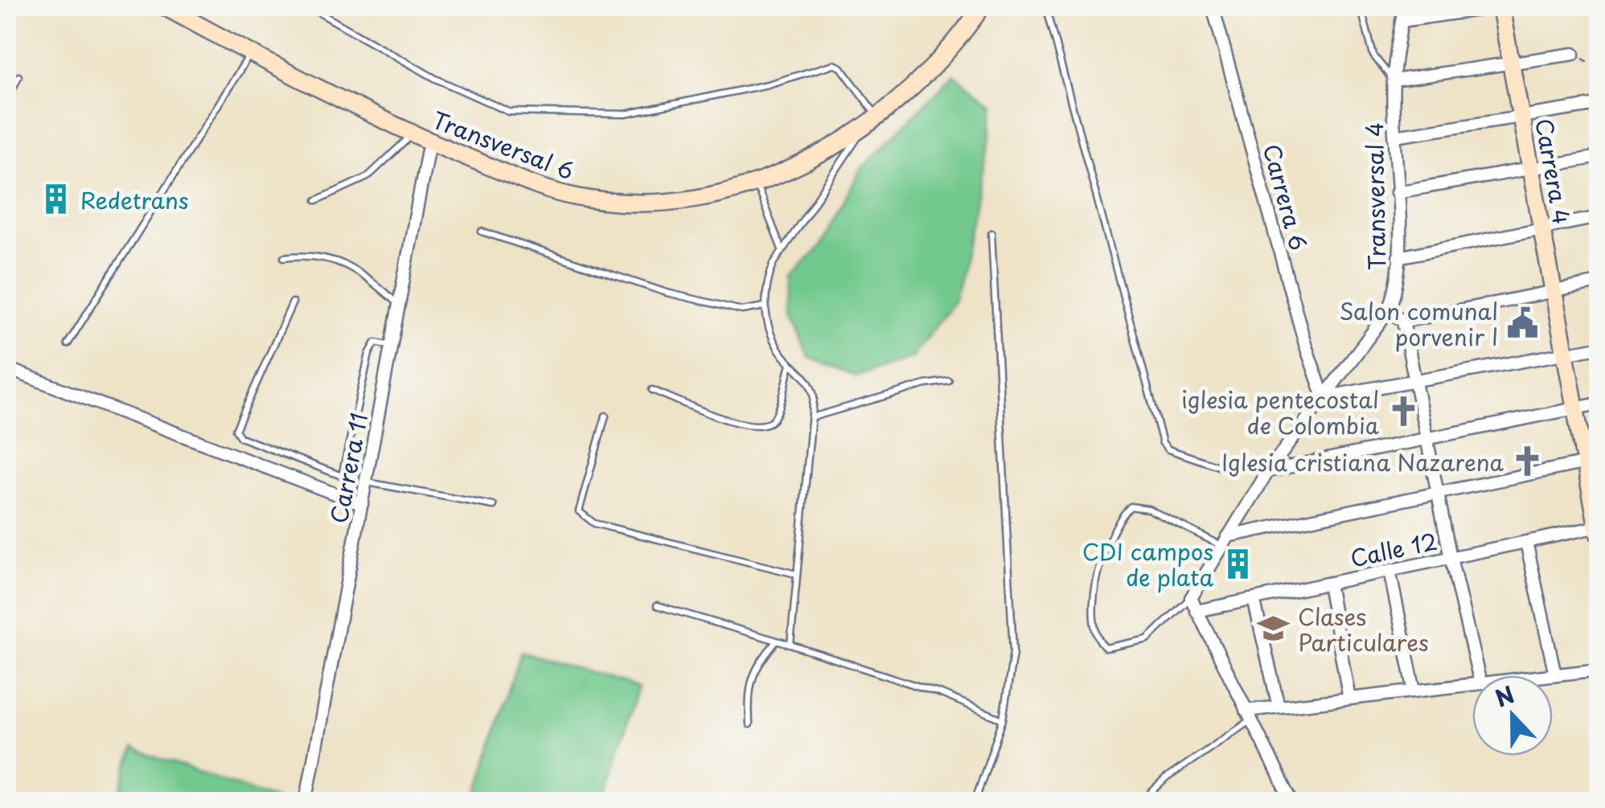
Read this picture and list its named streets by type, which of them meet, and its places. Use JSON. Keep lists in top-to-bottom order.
{
  "streets": {
    "street": [
      "Transversal 6",
      "Carrera 4",
      "Transversal 4",
      "Carrera 6",
      "Carrera 11",
      "Calle 12"
    ]
  },
  "crossings": [
    ["Transversal 6", "Carrera 11"],
    ["Carrera 4", "Calle 12"],
    ["Transversal 4", "Carrera 6"]
  ],
  "places": {
    "building": ["Redetrans", "CDI campos de plata"],
    "public building": ["Salon comunal porvenir l"],
    "church": ["iglesia pentecostal de Colombia", "Iglesia cristiana Nazarena"],
    "school or university": ["Clases Particulares"]
  },
  "north": "top"
}
